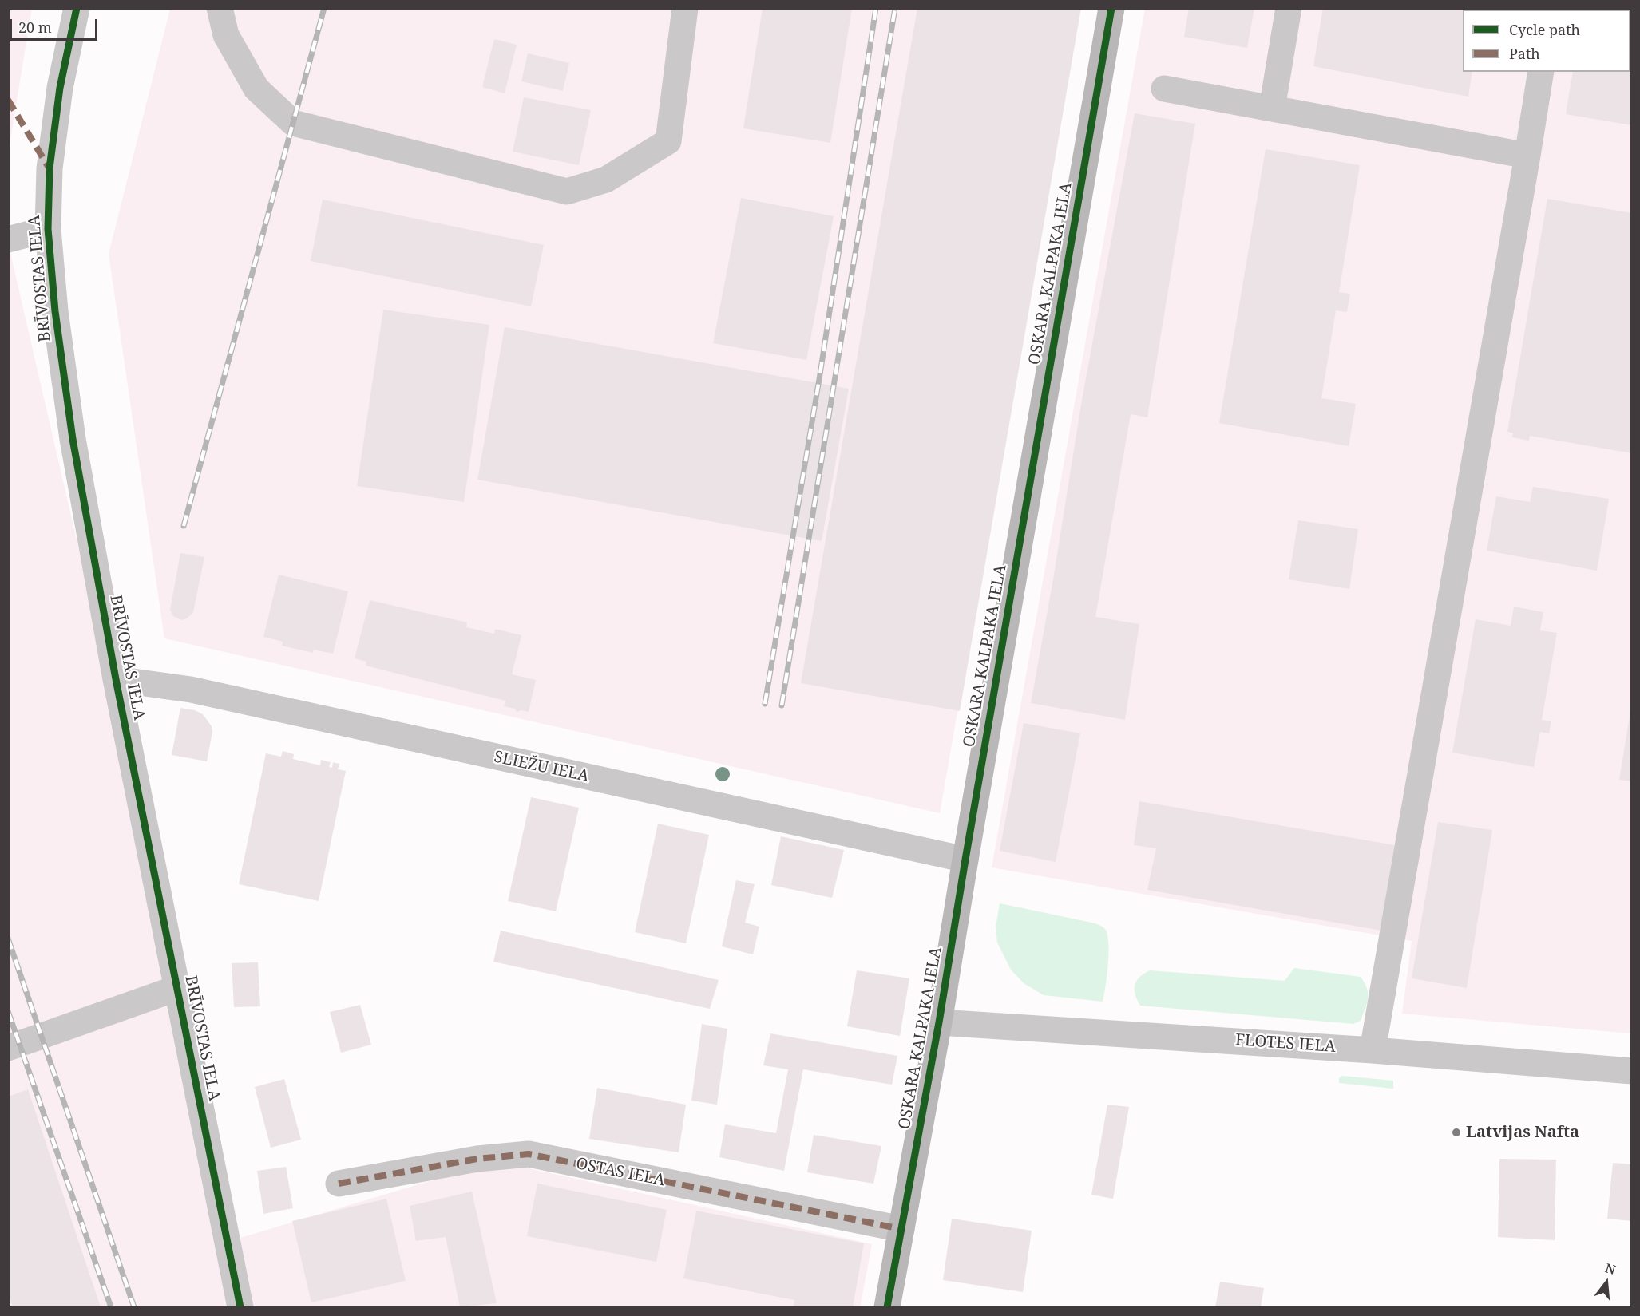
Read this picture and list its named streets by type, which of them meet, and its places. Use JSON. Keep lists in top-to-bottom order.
{
  "streets": {
    "main road": ["OSKARA KALPAKA IELA"],
    "street": [
      "BRĪVOSTAS IELA",
      "SLIEŽU IELA",
      "FLOTES IELA",
      "OSTAS IELA"
    ]
  },
  "crossings": [
    ["OSKARA KALPAKA IELA", "SLIEŽU IELA"],
    ["OSKARA KALPAKA IELA", "FLOTES IELA"],
    ["OSKARA KALPAKA IELA", "OSTAS IELA"],
    ["BRĪVOSTAS IELA", "SLIEŽU IELA"]
  ],
  "places": ["Latvijas Nafta"],
  "legend": ["Cycle path", "Path"],
  "scale_bar": "20 m",
  "north": "top"
}
